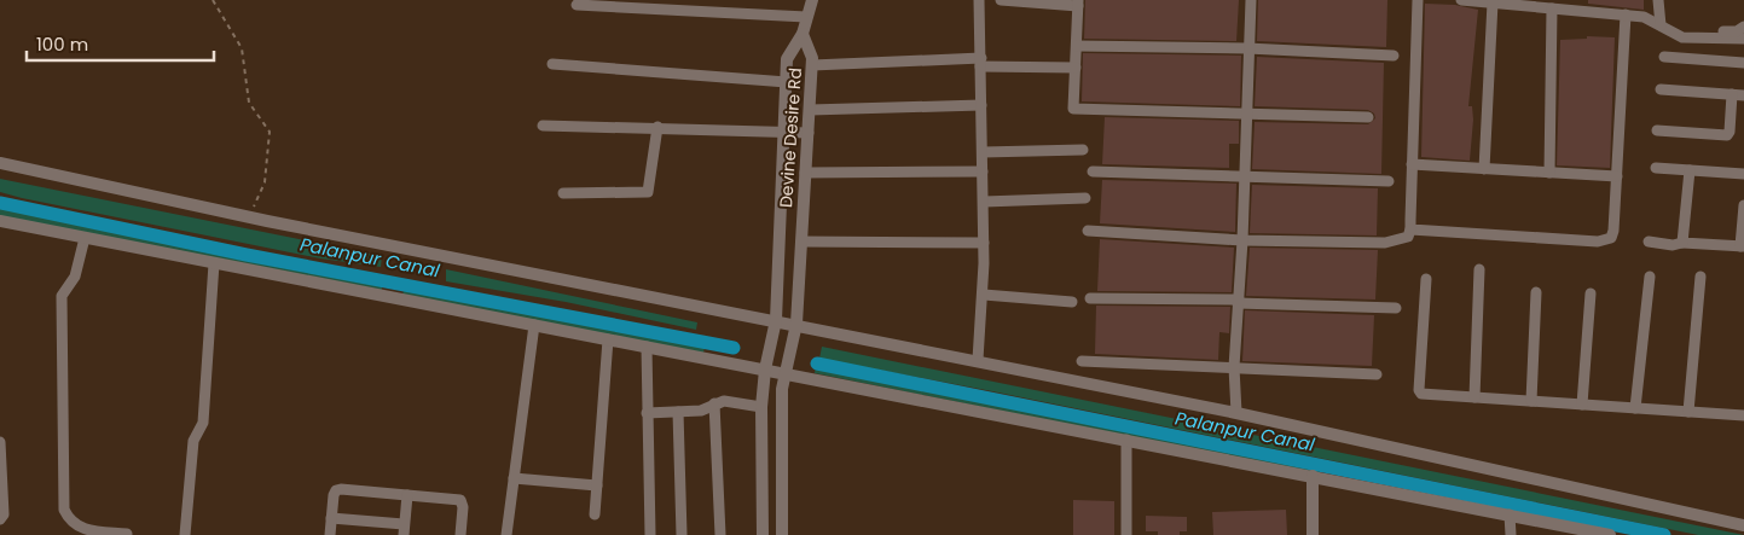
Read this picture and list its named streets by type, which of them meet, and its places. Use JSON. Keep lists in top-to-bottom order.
{
  "streets": {
    "street": ["Devine Desire Rd"]
  },
  "water": ["Palanpur Canal"],
  "scale_bar": "100 m"
}
